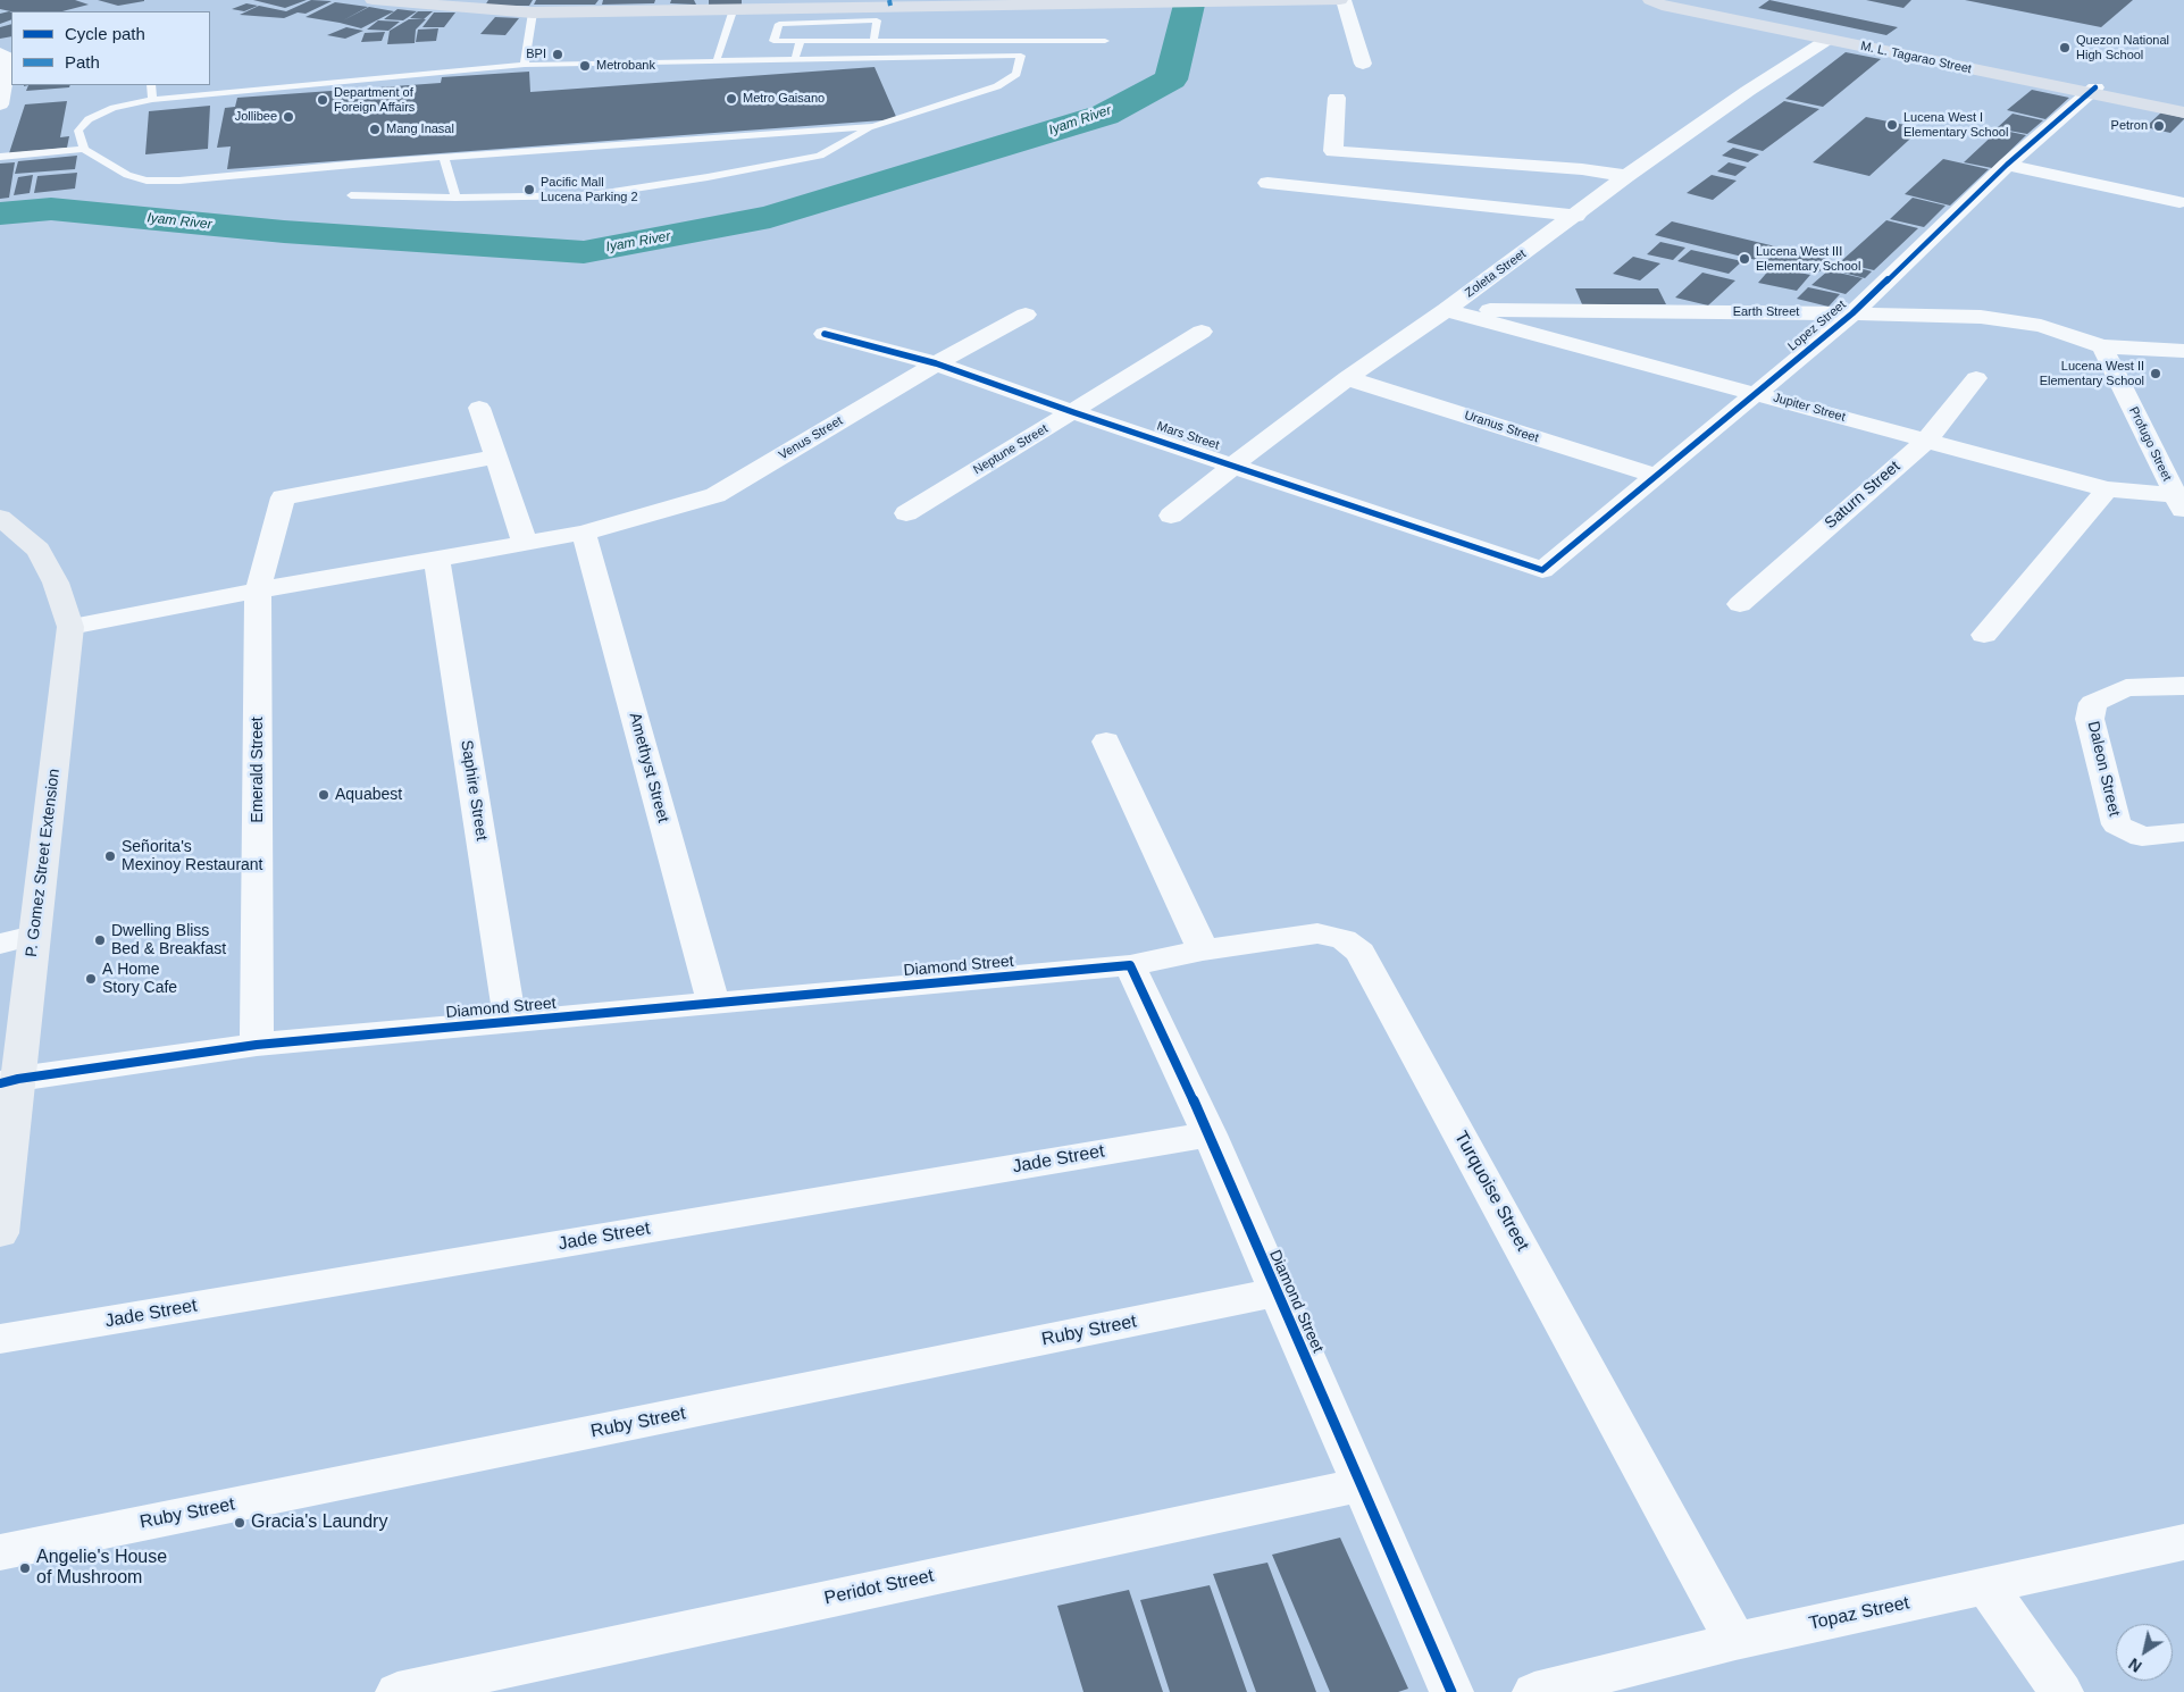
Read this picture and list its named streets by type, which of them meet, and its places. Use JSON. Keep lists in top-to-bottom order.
{
  "streets": {
    "main road": ["M. L. Tagarao Street", "P. Gomez Street Extension"],
    "street": [
      "Zoleta Street",
      "Earth Street",
      "Lopez Street",
      "Jupiter Street",
      "Uranus Street",
      "Mars Street",
      "Venus Street",
      "Profugo Street",
      "Neptune Street",
      "Saturn Street",
      "Amethyst Street",
      "Daleon Street",
      "Emerald Street",
      "Saphire Street",
      "Diamond Street",
      "Jade Street",
      "Turquoise Street",
      "Ruby Street",
      "Peridot Street",
      "Topaz Street"
    ]
  },
  "crossings": [
    ["M. L. Tagarao Street", "Zoleta Street"],
    ["M. L. Tagarao Street", "Lopez Street"],
    ["Zoleta Street", "Earth Street"],
    ["Zoleta Street", "Jupiter Street"],
    ["Zoleta Street", "Uranus Street"],
    ["Zoleta Street", "Mars Street"],
    ["Earth Street", "Lopez Street"],
    ["Earth Street", "Jupiter Street"],
    ["Earth Street", "Profugo Street"],
    ["Lopez Street", "Jupiter Street"],
    ["Lopez Street", "Uranus Street"],
    ["Lopez Street", "Mars Street"],
    ["Jupiter Street", "Profugo Street"],
    ["Jupiter Street", "Saturn Street"],
    ["Mars Street", "Venus Street"],
    ["Mars Street", "Neptune Street"],
    ["Venus Street", "Amethyst Street"],
    ["Venus Street", "Emerald Street"],
    ["Venus Street", "Saphire Street"],
    ["Venus Street", "P. Gomez Street Extension"],
    ["Amethyst Street", "Diamond Street"],
    ["Emerald Street", "Diamond Street"],
    ["Saphire Street", "Diamond Street"],
    ["P. Gomez Street Extension", "Diamond Street"],
    ["Diamond Street", "Jade Street"],
    ["Diamond Street", "Turquoise Street"],
    ["Diamond Street", "Ruby Street"],
    ["Diamond Street", "Peridot Street"],
    ["Turquoise Street", "Topaz Street"]
  ],
  "water": ["Iyam River"],
  "places": [
    "Quezon National High School",
    "BPI",
    "Metrobank",
    "Metro Gaisano",
    "Department of Foreign Affairs",
    "Jollibee",
    "Lucena West I Elementary School",
    "Petron",
    "Mang Inasal",
    "Pacific Mall Lucena Parking 2",
    "Lucena West III Elementary School",
    "Lucena West II Elementary School",
    "Aquabest",
    "Señorita's Mexinoy Restaurant",
    "Dwelling Bliss Bed & Breakfast",
    "A Home Story Cafe",
    "Gracia's Laundry",
    "Angelie's House of Mushroom"
  ],
  "legend": ["Cycle path", "Path"],
  "north": "bottom left"
}
